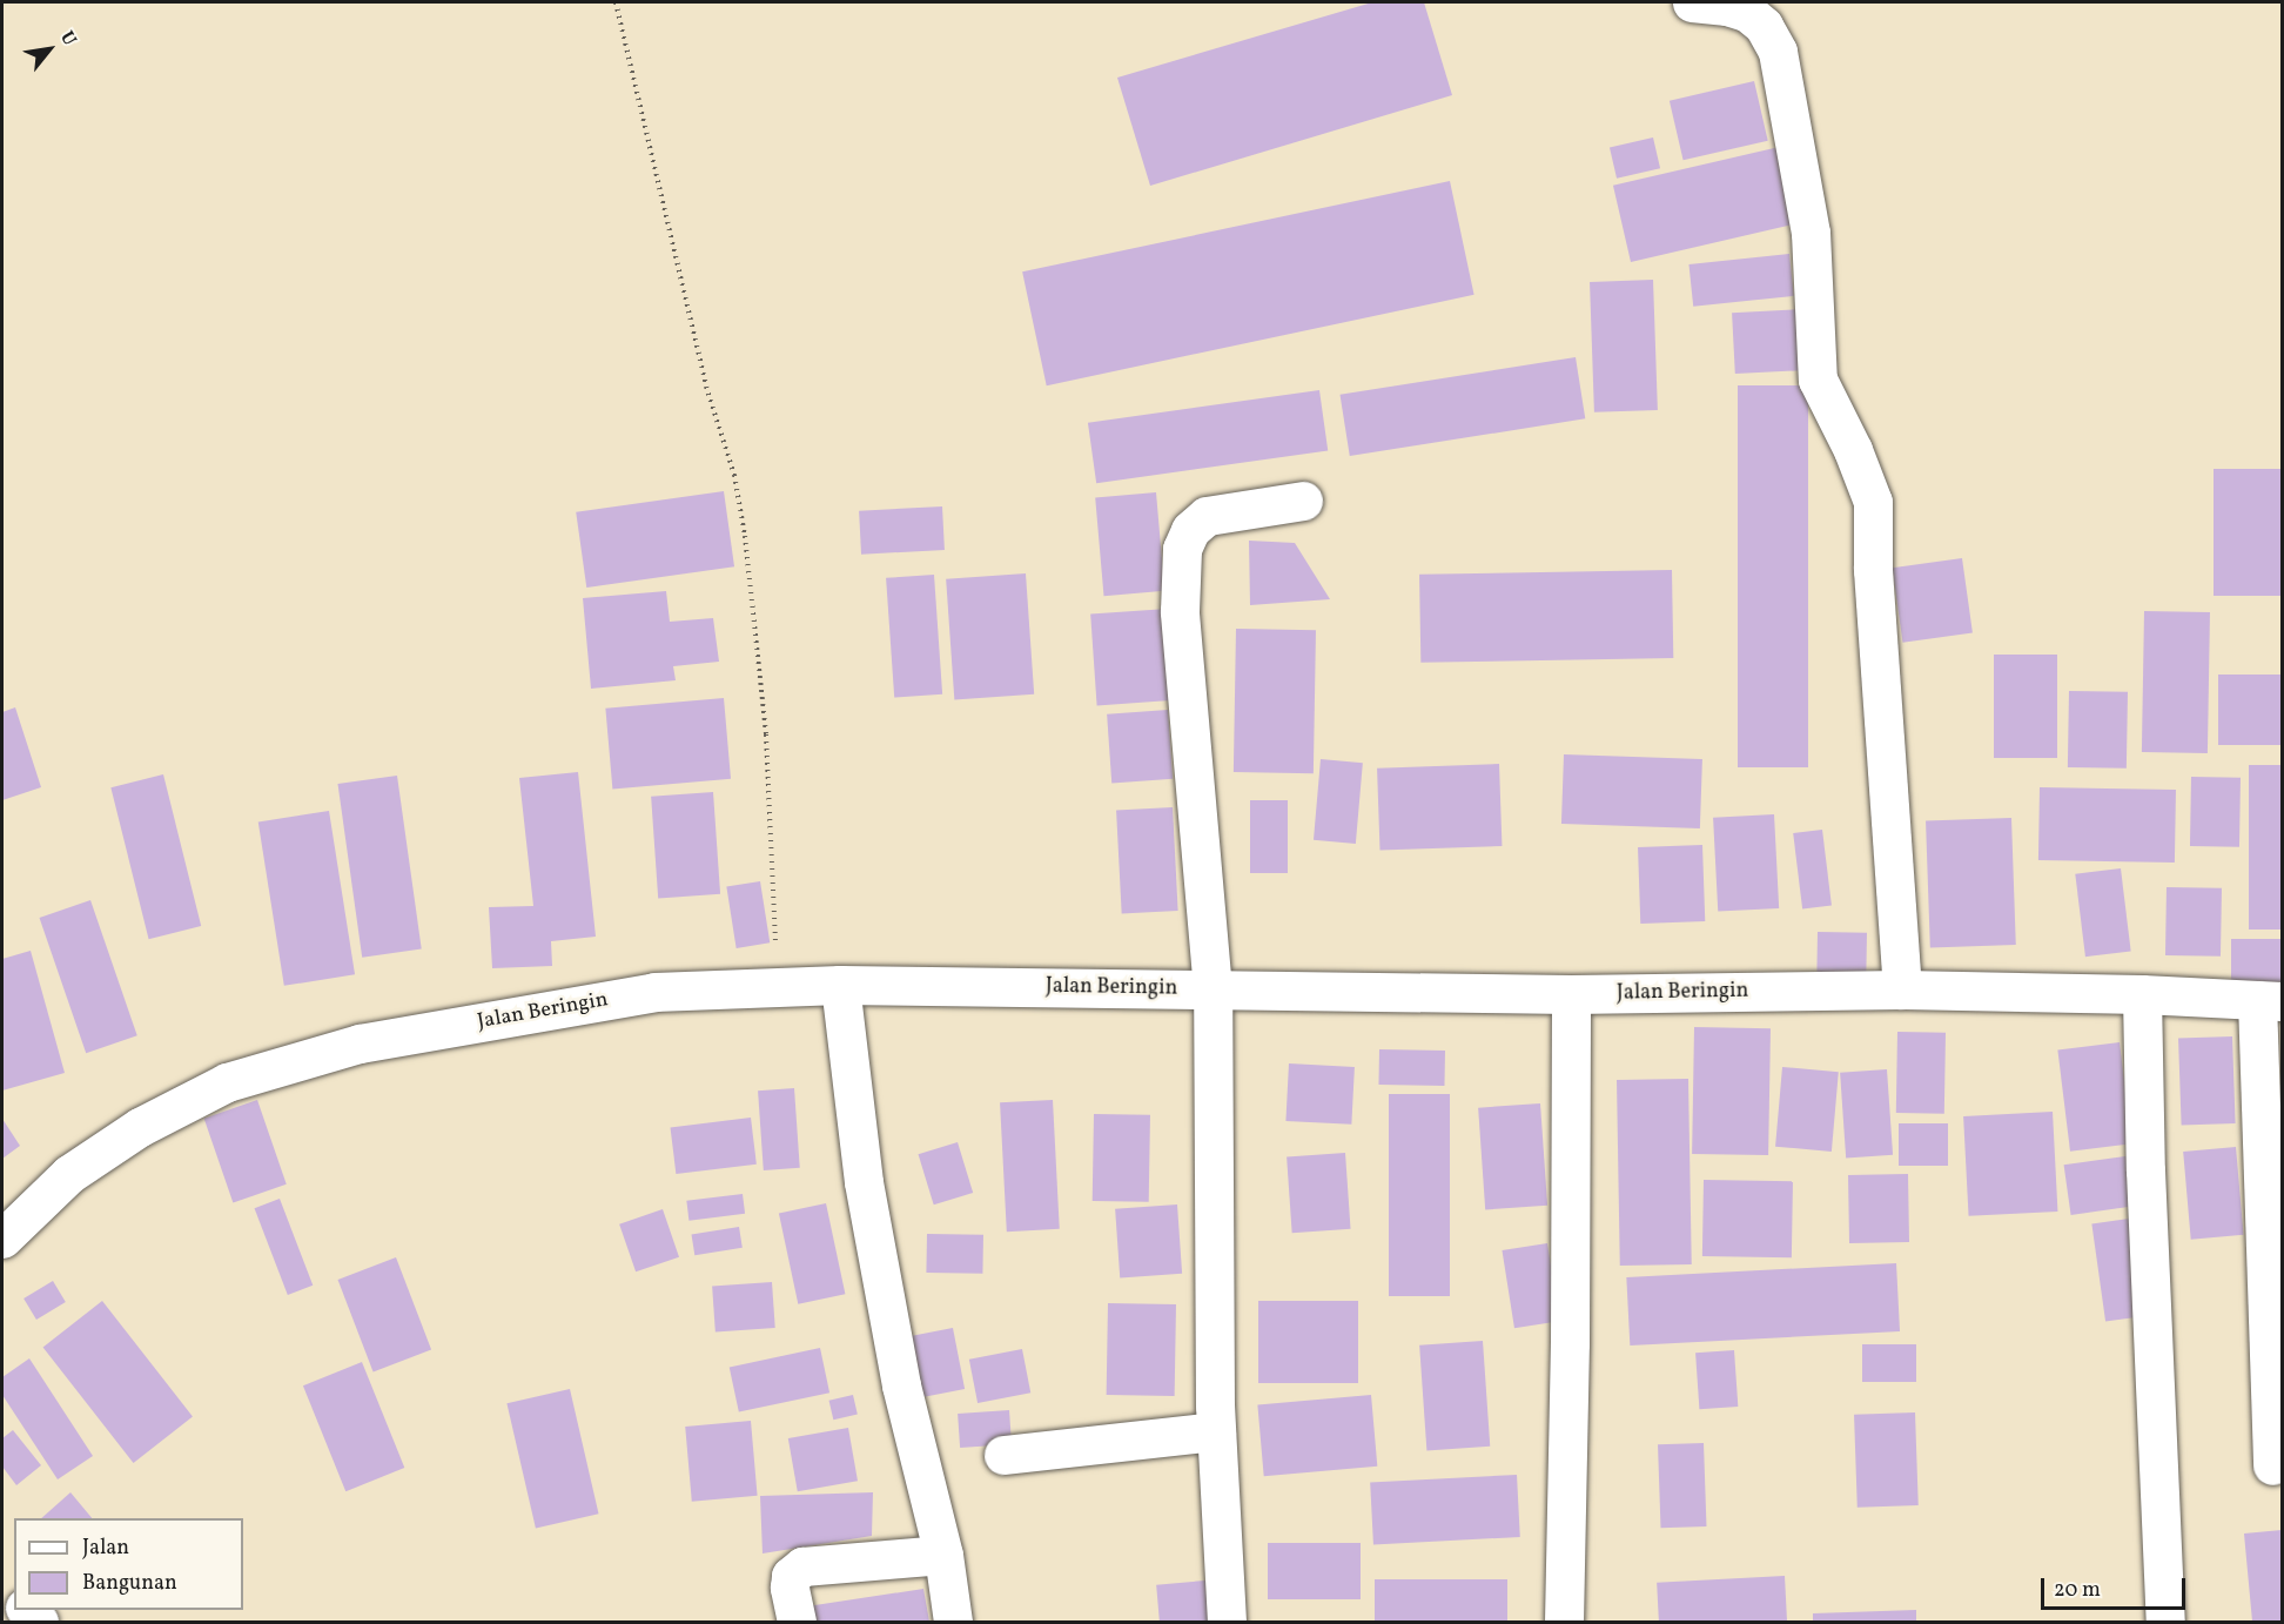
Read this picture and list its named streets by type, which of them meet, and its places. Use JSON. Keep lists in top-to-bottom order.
{
  "streets": {
    "street": ["Jalan Beringin"]
  },
  "legend": ["Jalan", "Bangunan"],
  "scale_bar": "20 m",
  "north": "top right"
}
